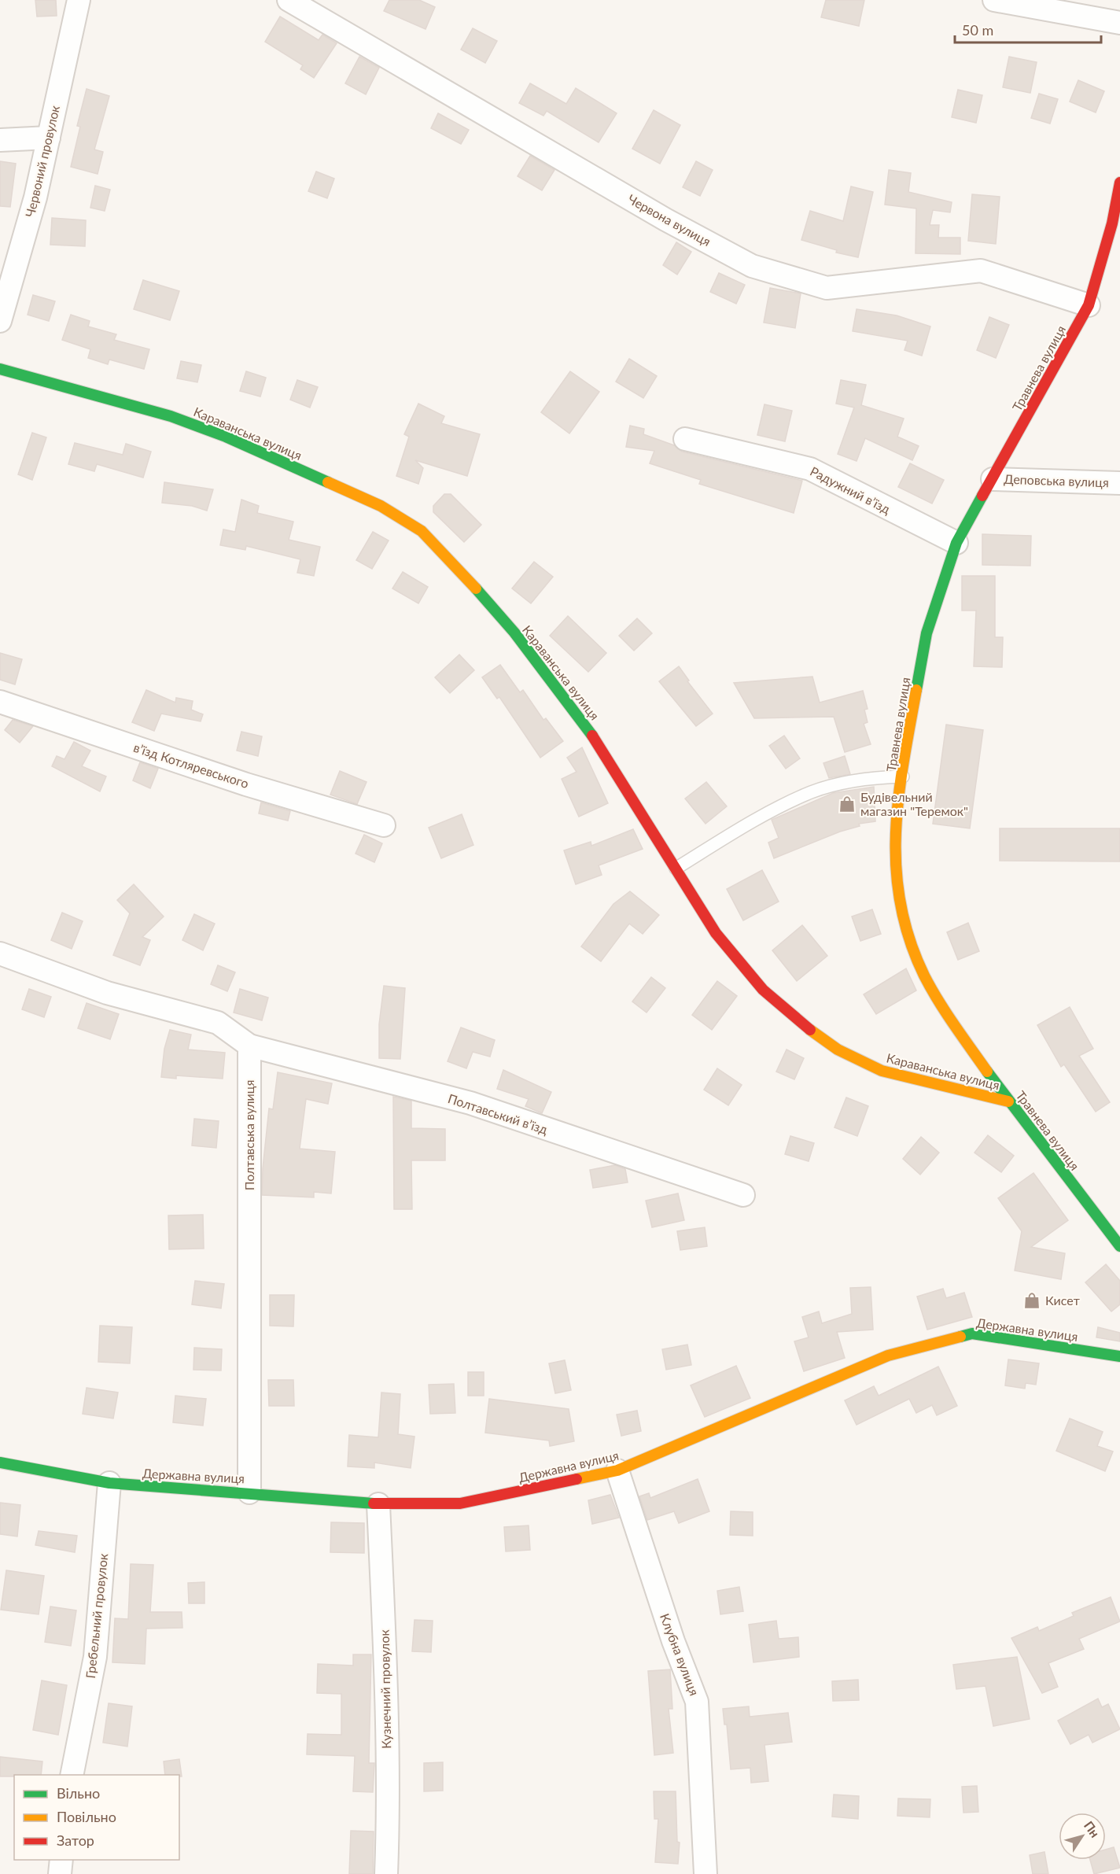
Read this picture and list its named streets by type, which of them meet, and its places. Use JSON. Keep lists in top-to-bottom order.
{
  "streets": {
    "street": [
      "Червоний провулок",
      "Червона вулиця",
      "Травнева вулиця",
      "Караванська вулиця",
      "Деповська вулиця",
      "Радужний в’їзд",
      "в’їзд Котляревського",
      "Полтавський в’їзд",
      "Полтавська вулиця",
      "Державна вулиця",
      "Гребельний провулок",
      "Клубна вулиця",
      "Кузнечний провулок"
    ]
  },
  "crossings": [
    ["Червона вулиця", "Травнева вулиця"],
    ["Травнева вулиця", "Караванська вулиця"],
    ["Травнева вулиця", "Деповська вулиця"],
    ["Травнева вулиця", "Радужний в’їзд"],
    ["Полтавський в’їзд", "Полтавська вулиця"],
    ["Полтавська вулиця", "Державна вулиця"],
    ["Державна вулиця", "Гребельний провулок"],
    ["Державна вулиця", "Клубна вулиця"],
    ["Державна вулиця", "Кузнечний провулок"]
  ],
  "places": {
    "shop": ["Будівельний магазин \"Теремок\"", "Кисет"]
  },
  "legend": ["Вільно", "Повільно", "Затор"],
  "scale_bar": "50 m",
  "north": "top right"
}
